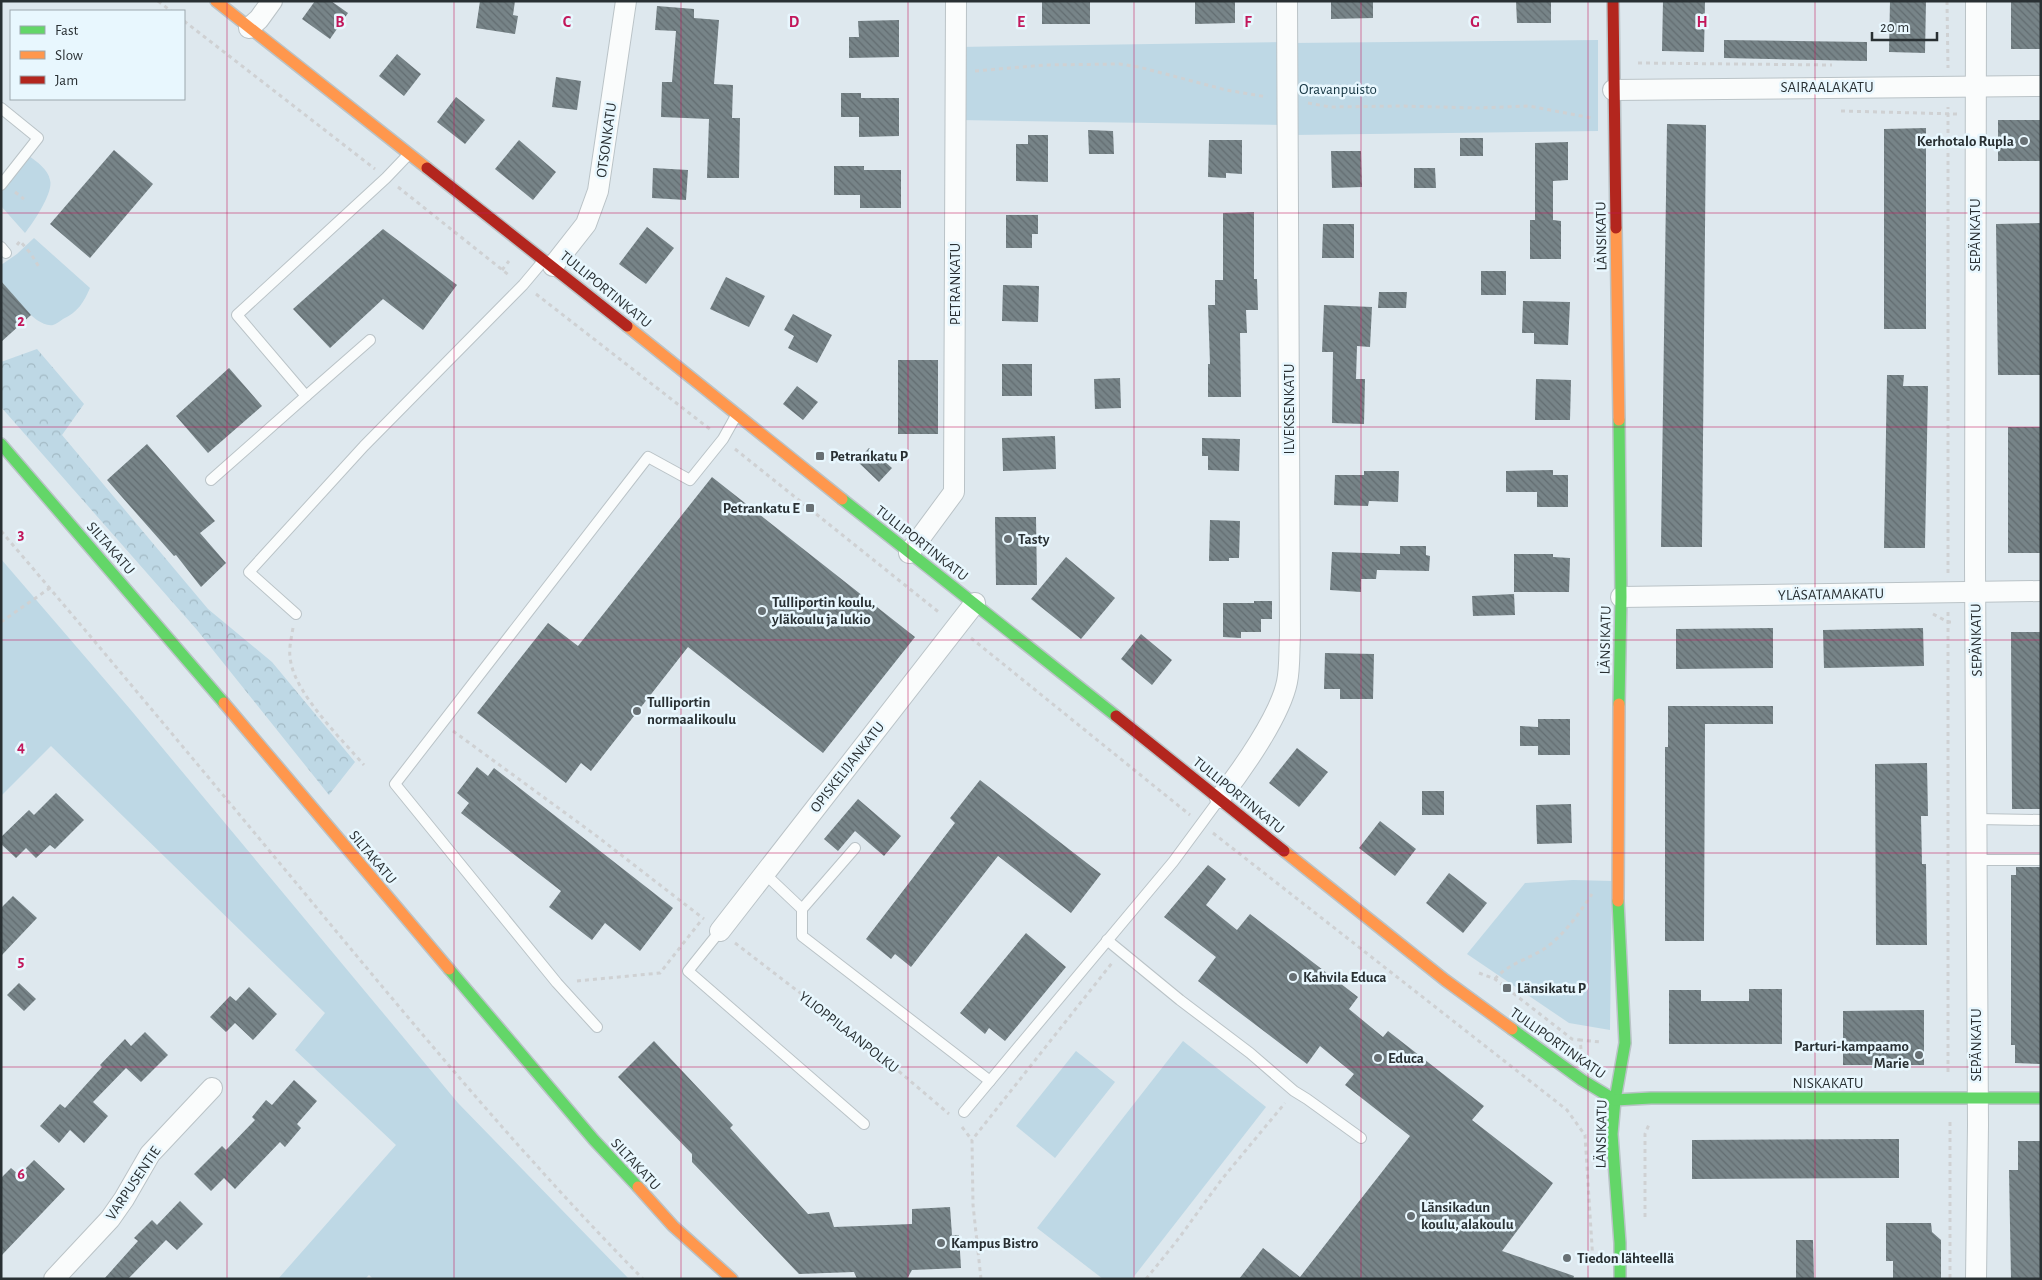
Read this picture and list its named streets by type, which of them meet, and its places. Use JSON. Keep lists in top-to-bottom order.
{
  "streets": {
    "street": [
      "SAIRAALAKATU",
      "OTSONKATU",
      "SEPÄNKATU",
      "LÄNSIKATU",
      "PETRANKATU",
      "TULLIPORTINKATU",
      "ILVEKSENKATU",
      "SILTAKATU",
      "YLÄSATAMAKATU",
      "OPISKELIJANKATU",
      "NISKAKATU",
      "VARPUSENTIE"
    ],
    "path": ["YLIOPPILAANPOLKU"]
  },
  "crossings": [
    ["SAIRAALAKATU", "SEPÄNKATU"],
    ["SAIRAALAKATU", "LÄNSIKATU"],
    ["OTSONKATU", "TULLIPORTINKATU"],
    ["SEPÄNKATU", "YLÄSATAMAKATU"],
    ["SEPÄNKATU", "NISKAKATU"],
    ["LÄNSIKATU", "TULLIPORTINKATU"],
    ["LÄNSIKATU", "YLÄSATAMAKATU"],
    ["LÄNSIKATU", "NISKAKATU"],
    ["PETRANKATU", "TULLIPORTINKATU"],
    ["TULLIPORTINKATU", "ILVEKSENKATU"],
    ["TULLIPORTINKATU", "OPISKELIJANKATU"],
    ["TULLIPORTINKATU", "NISKAKATU"],
    ["OPISKELIJANKATU", "YLIOPPILAANPOLKU"]
  ],
  "parks": ["Oravanpuisto"],
  "places": {
    "other": [
      "Kerhotalo Rupla",
      "Tasty",
      "Tulliportin koulu, yläkoulu ja lukio",
      "Tulliportin normaalikoulu",
      "Kahvila Educa",
      "Parturi-kampaamo Marie",
      "Educa",
      "Länsikadun koulu, alakoulu",
      "Kampus Bistro",
      "Tiedon lähteellä"
    ],
    "transit": ["Petrankatu P", "Petrankatu E", "Länsikatu P"]
  },
  "legend": ["Fast", "Slow", "Jam"],
  "scale_bar": "20 m",
  "grid": {
    "columns": [
      "B",
      "C",
      "D",
      "E",
      "F",
      "G",
      "H"
    ],
    "rows": [
      "2",
      "3",
      "4",
      "5",
      "6"
    ]
  }
}
